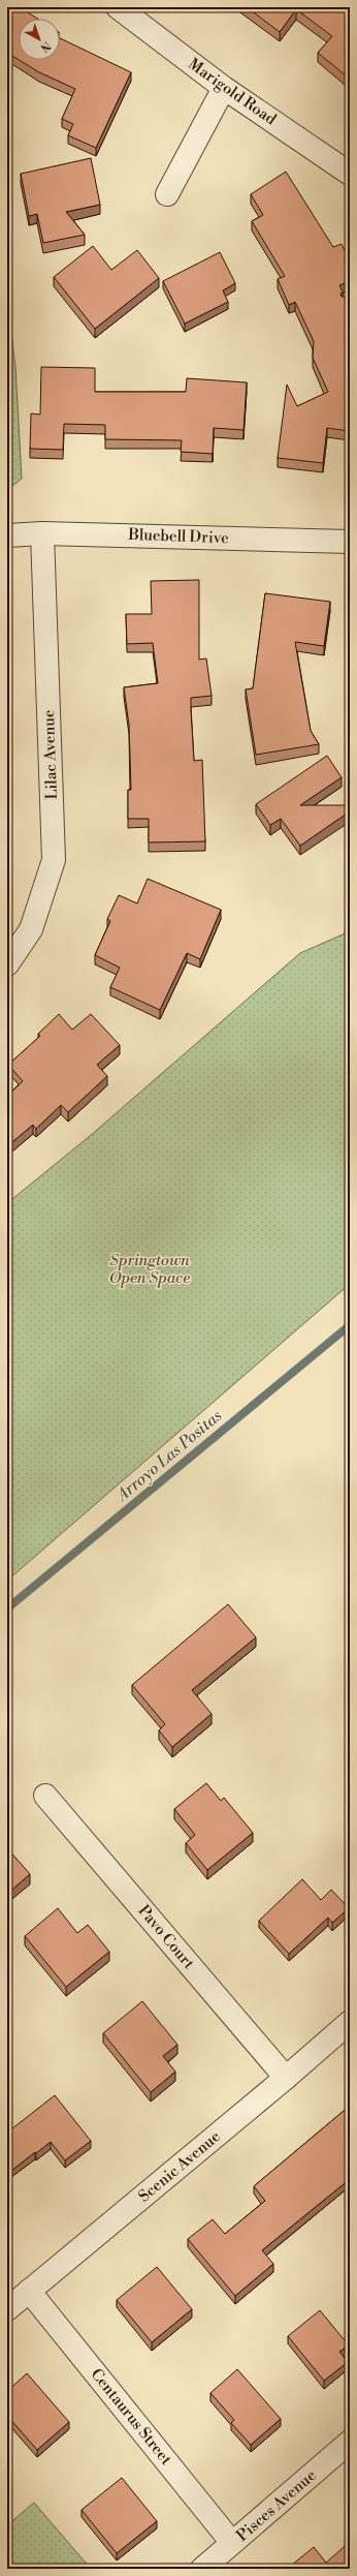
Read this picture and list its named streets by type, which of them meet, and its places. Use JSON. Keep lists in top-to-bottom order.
{
  "streets": {
    "street": [
      "Marigold Road",
      "Bluebell Drive",
      "Lilac Avenue",
      "Pavo Court",
      "Scenic Avenue",
      "Centaurus Street",
      "Pisces Avenue"
    ]
  },
  "crossings": [
    ["Bluebell Drive", "Lilac Avenue"],
    ["Pavo Court", "Scenic Avenue"],
    ["Scenic Avenue", "Centaurus Street"],
    ["Centaurus Street", "Pisces Avenue"]
  ],
  "water": ["Arroyo Las Positas"],
  "parks": ["Springtown Open Space"],
  "north": "bottom right"
}
